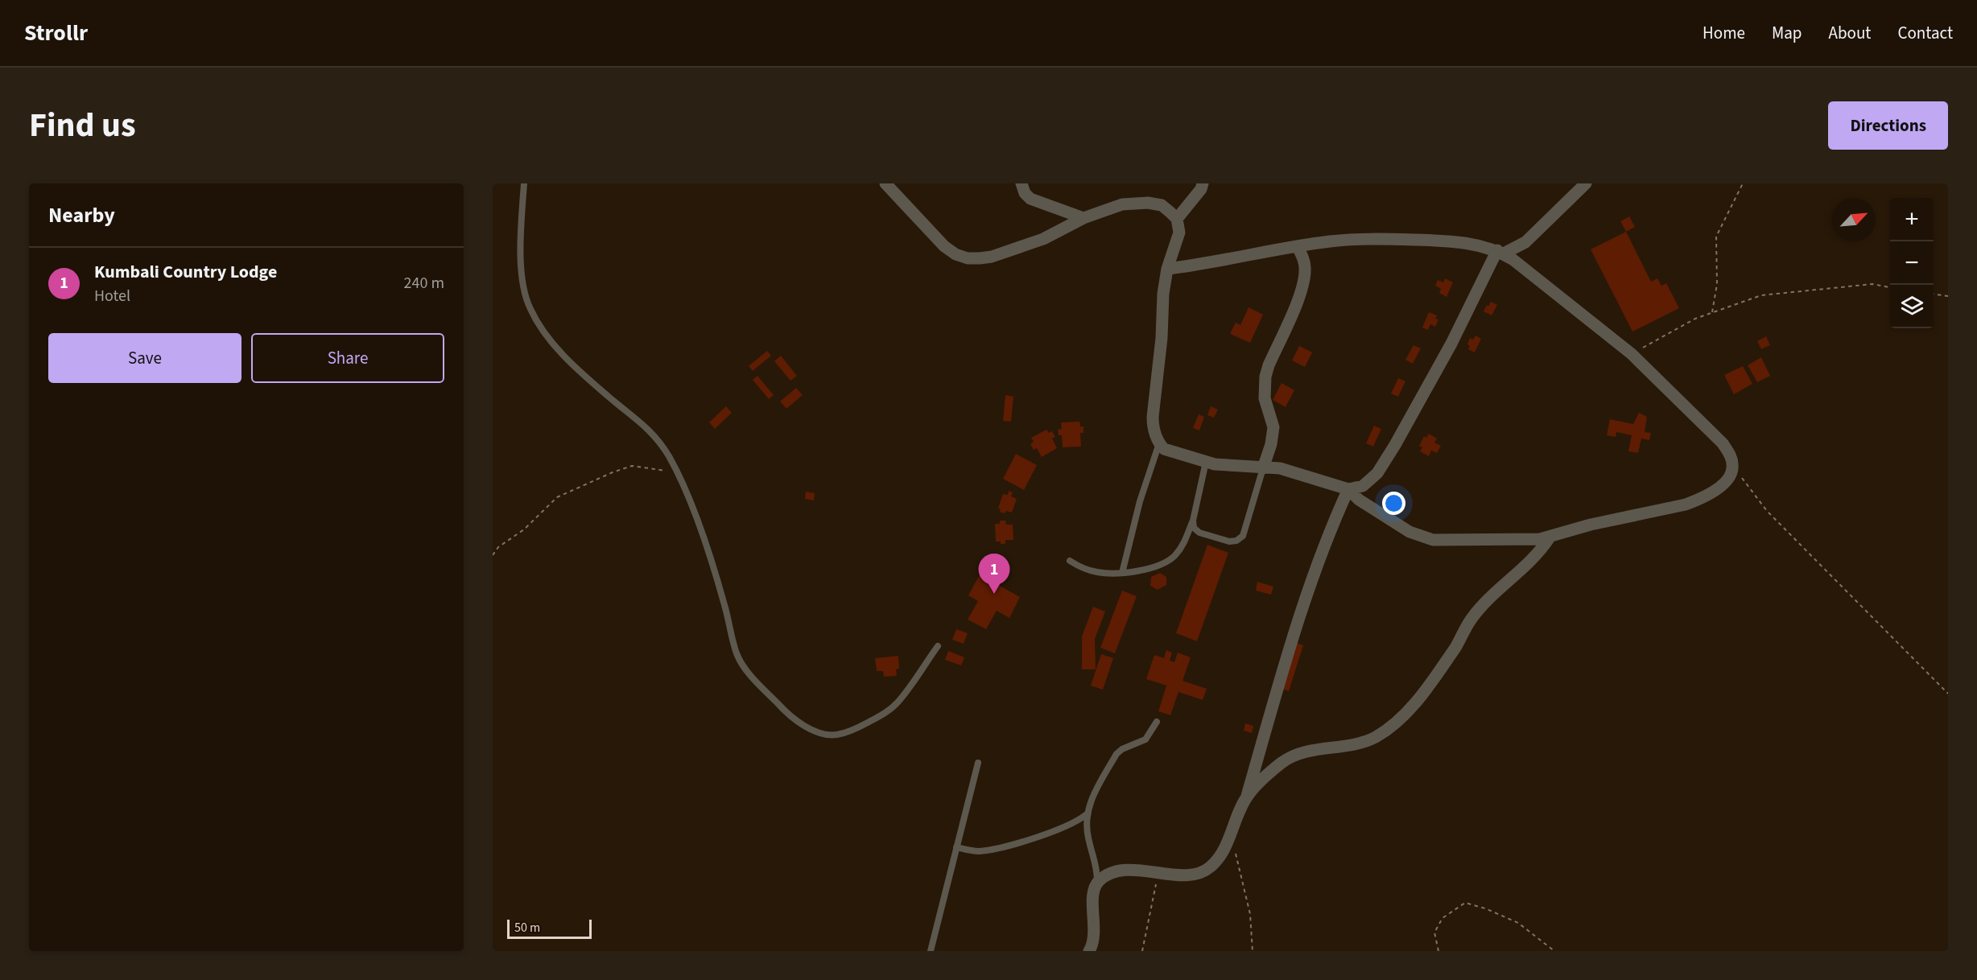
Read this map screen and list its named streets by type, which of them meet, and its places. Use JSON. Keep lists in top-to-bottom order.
{
  "scale_bar": "50 m",
  "north": "top right",
  "page": {
    "header": "Strollr",
    "nav": [
      "Home",
      "Map",
      "About",
      "Contact"
    ],
    "title": "Find us",
    "buttons": [
      "Directions",
      ["Save", "Share"]
    ],
    "heading": "Nearby",
    "map_buttons": ["+", "−"],
    "list": [
      {
        "mark": "1",
        "name": "Kumbali Country Lodge",
        "note": "Hotel",
        "value": "240 m"
      }
    ],
    "pins": "1",
    "scale": "50 m"
  }
}
